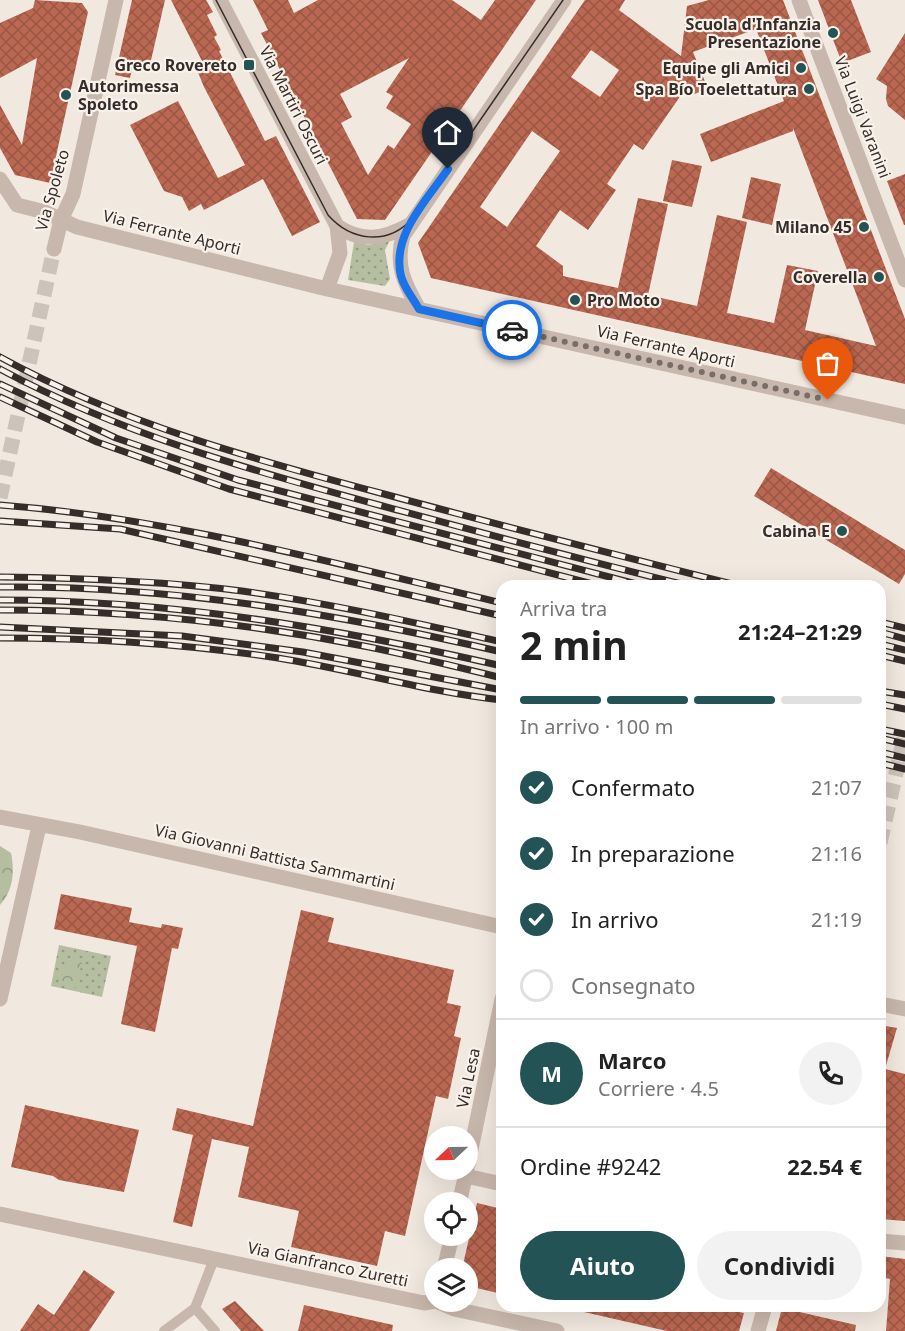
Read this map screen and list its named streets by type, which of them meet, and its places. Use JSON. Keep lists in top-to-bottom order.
{
  "streets": {
    "street": [
      "Via Martiri Oscuri",
      "Via Luigi Varanini",
      "Via Spoleto",
      "Via Ferrante Aporti",
      "Via Giovanni Battista Sammartini",
      "Via Lesa",
      "Via Gianfranco Zuretti"
    ]
  },
  "crossings": [
    ["Via Spoleto", "Via Ferrante Aporti"]
  ],
  "places": {
    "other": [
      "Scuola d'Infanzia Presentazione",
      "Equipe gli Amici",
      "Spa Bío Toelettatura",
      "Autorimessa Spoleto",
      "Milano 45",
      "Coverella",
      "Pro Moto",
      "Cabina E"
    ],
    "transit": ["Greco Rovereto"]
  },
  "north": "left",
  "page": {
    "heading": ["2 min", "Arriva tra", "21:24–21:29"],
    "panel": [
      "Marco",
      "Corriere · 4.5",
      "Ordine #9242",
      "22.54 €"
    ],
    "bar": "In arrivo · 100 m",
    "list": [
      ["Confermato", "21:07"],
      ["In preparazione", "21:16"],
      ["In arrivo", "21:19"],
      "Consegnato"
    ],
    "round": "M",
    "buttons": ["Aiuto", "Condividi"]
  }
}
